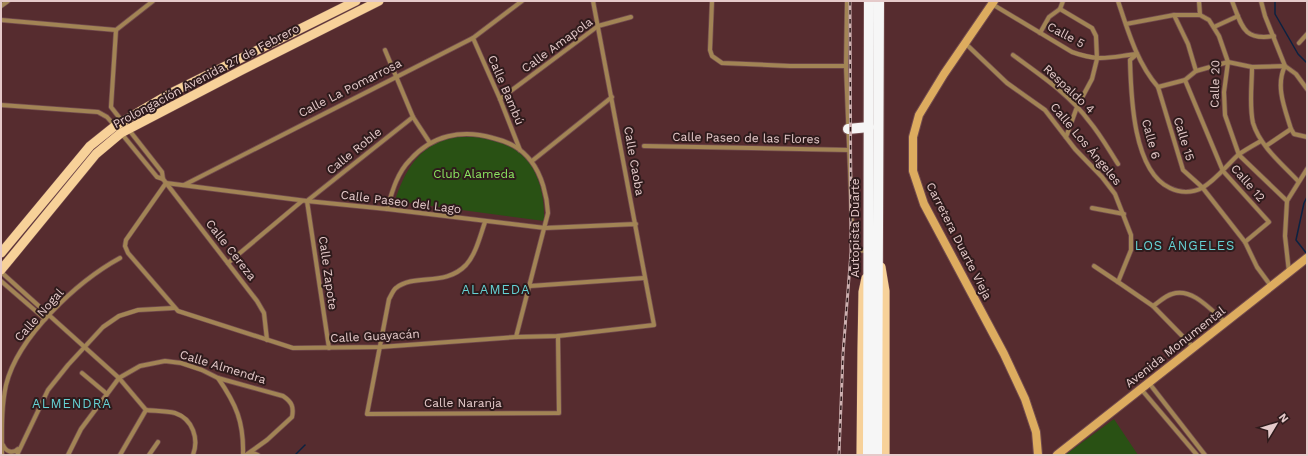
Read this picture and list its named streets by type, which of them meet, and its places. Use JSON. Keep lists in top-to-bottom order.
{
  "streets": {
    "highway": ["Autopista Duarte"],
    "main road": ["Prolongación Avenida 27 de Febrero", "Carretera Duarte Vieja", "Avenida Monumental"],
    "street": [
      "Calle 5",
      "Calle Amapola",
      "Calle 20",
      "Calle La Pomarrosa",
      "Respaldo 4",
      "Calle Bambú",
      "Calle Paseo de las Flores",
      "Calle 6",
      "Calle 15",
      "Calle Los Ángeles",
      "Calle Roble",
      "Calle Caoba",
      "Calle 12",
      "Calle Paseo del Lago",
      "Calle Cereza",
      "Calle Zapote",
      "Calle Nogal",
      "Calle Guayacán",
      "Calle Almendra",
      "Calle Naranja"
    ]
  },
  "crossings": [
    ["Calle 5", "Calle 6"],
    ["Calle 5", "Calle 15"],
    ["Calle 5", "Carretera Duarte Vieja"],
    ["Calle Amapola", "Calle Bambú"],
    ["Calle Amapola", "Calle Caoba"],
    ["Prolongación Avenida 27 de Febrero", "Calle Cereza"],
    ["Calle La Pomarrosa", "Calle Bambú"],
    ["Calle La Pomarrosa", "Calle Paseo del Lago"],
    ["Calle 6", "Calle 15"],
    ["Calle 15", "Calle 12"],
    ["Calle 15", "Avenida Monumental"],
    ["Calle Los Ángeles", "Carretera Duarte Vieja"],
    ["Calle Roble", "Calle Paseo del Lago"],
    ["Calle Roble", "Calle Zapote"],
    ["Calle Caoba", "Calle Paseo del Lago"],
    ["Calle Caoba", "Calle Guayacán"],
    ["Calle Paseo del Lago", "Calle Cereza"],
    ["Calle Paseo del Lago", "Calle Zapote"],
    ["Calle Paseo del Lago", "Calle Guayacán"],
    ["Calle Cereza", "Calle Guayacán"],
    ["Calle Zapote", "Calle Guayacán"],
    ["Calle Guayacán", "Calle Naranja"]
  ],
  "districts": ["LOS ÁNGELES", "ALAMEDA", "ALMENDRA"],
  "parks": ["Club Alameda"],
  "north": "top right"
}
